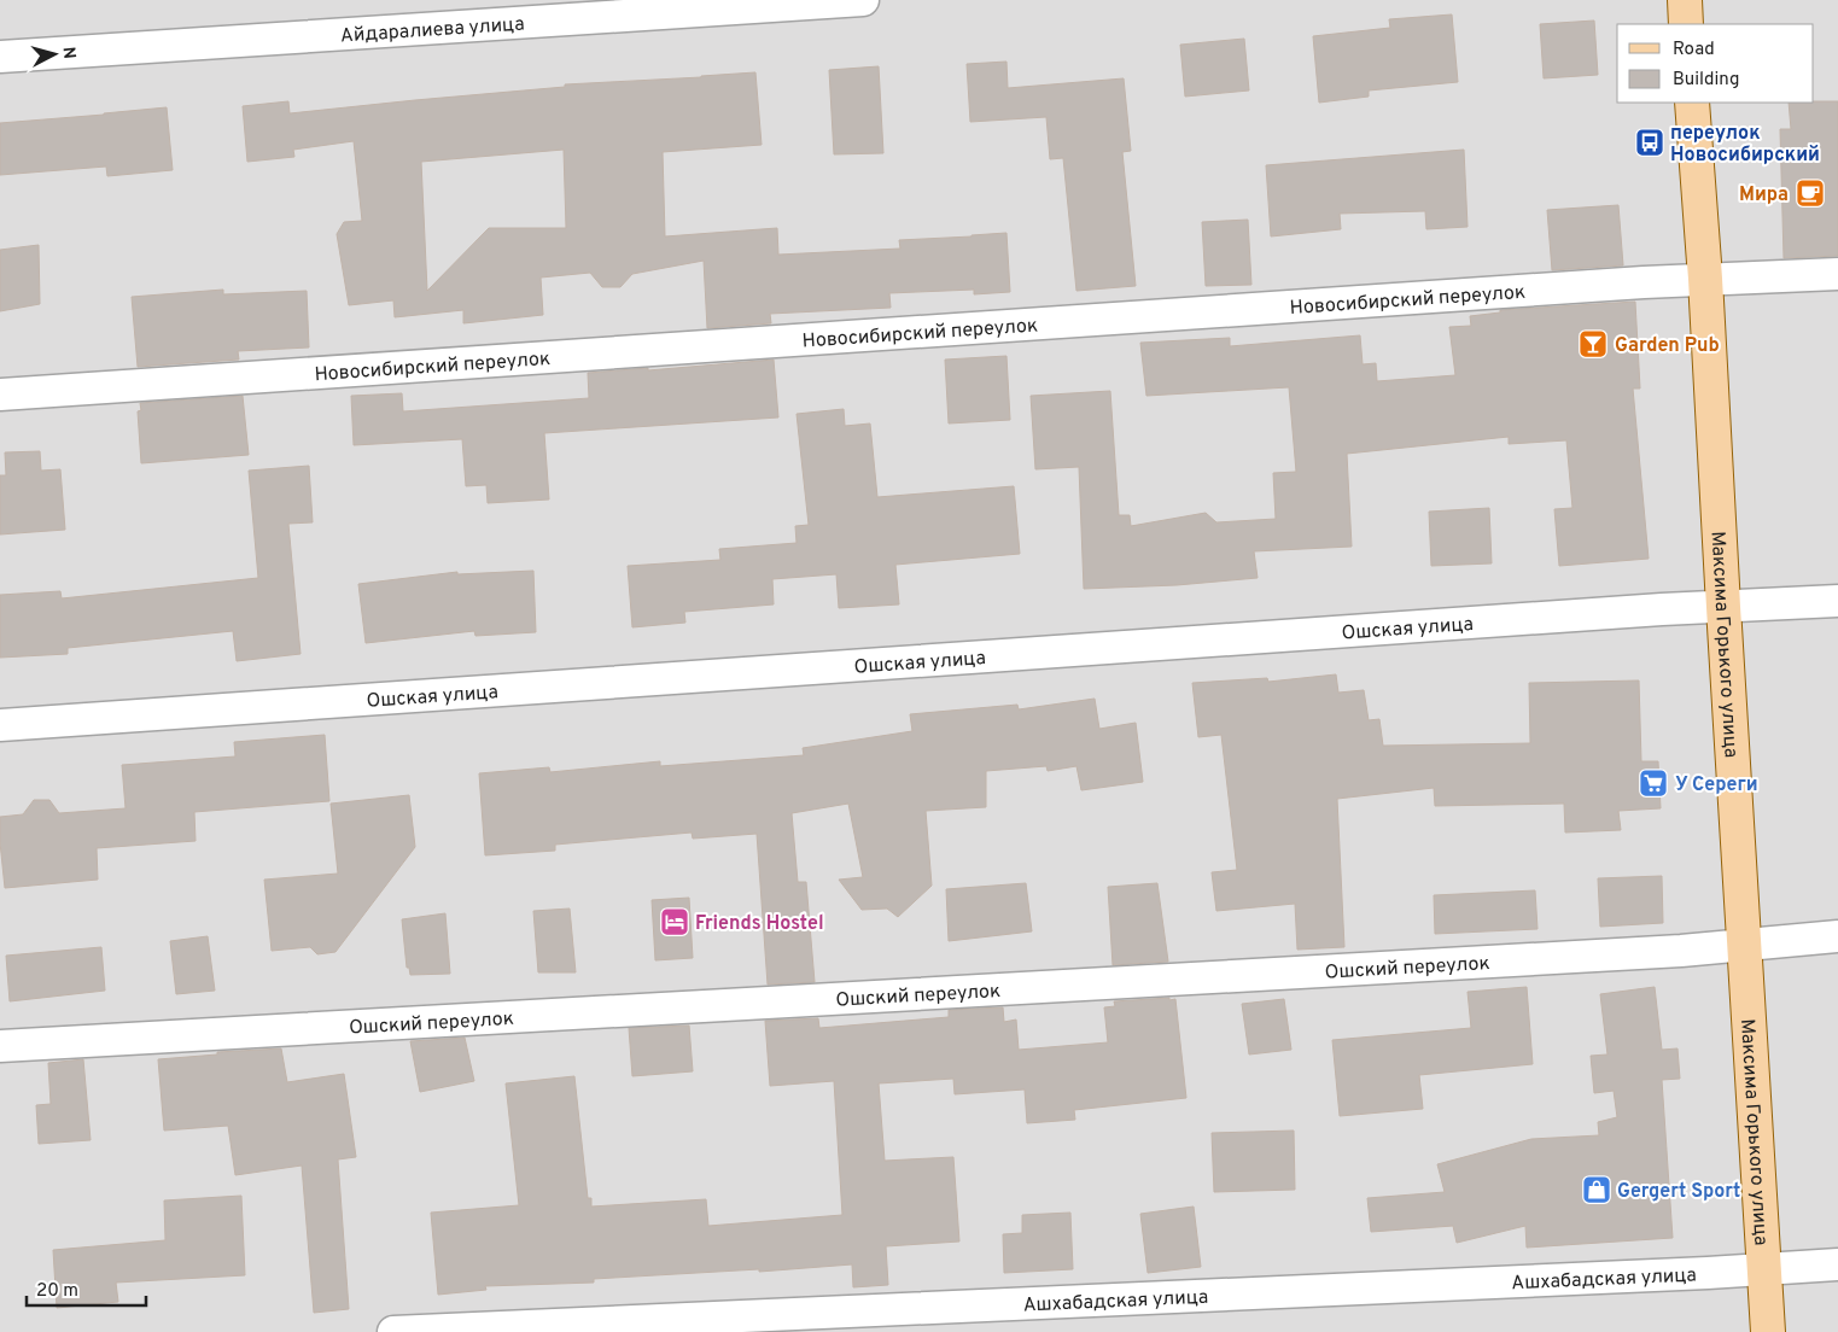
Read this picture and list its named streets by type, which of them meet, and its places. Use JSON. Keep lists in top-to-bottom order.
{
  "streets": {
    "main road": ["Максима Горького улица"],
    "street": [
      "Айдаралиева улица",
      "Новосибирский переулок",
      "Ошская улица",
      "Ошский переулок",
      "Ашхабадская улица"
    ]
  },
  "crossings": [
    ["Новосибирский переулок", "Максима Горького улица"],
    ["Ошская улица", "Максима Горького улица"],
    ["Максима Горького улица", "Ошский переулок"],
    ["Максима Горького улица", "Ашхабадская улица"]
  ],
  "places": {
    "bus stop": ["переулок Новосибирский"],
    "cafe": ["Мира"],
    "bar": ["Garden Pub"],
    "supermarket": ["У Сереги"],
    "hotel": ["Friends Hostel"],
    "shop": ["Gergert Sport"]
  },
  "legend": ["Road", "Building"],
  "scale_bar": "20 m",
  "north": "right"
}
